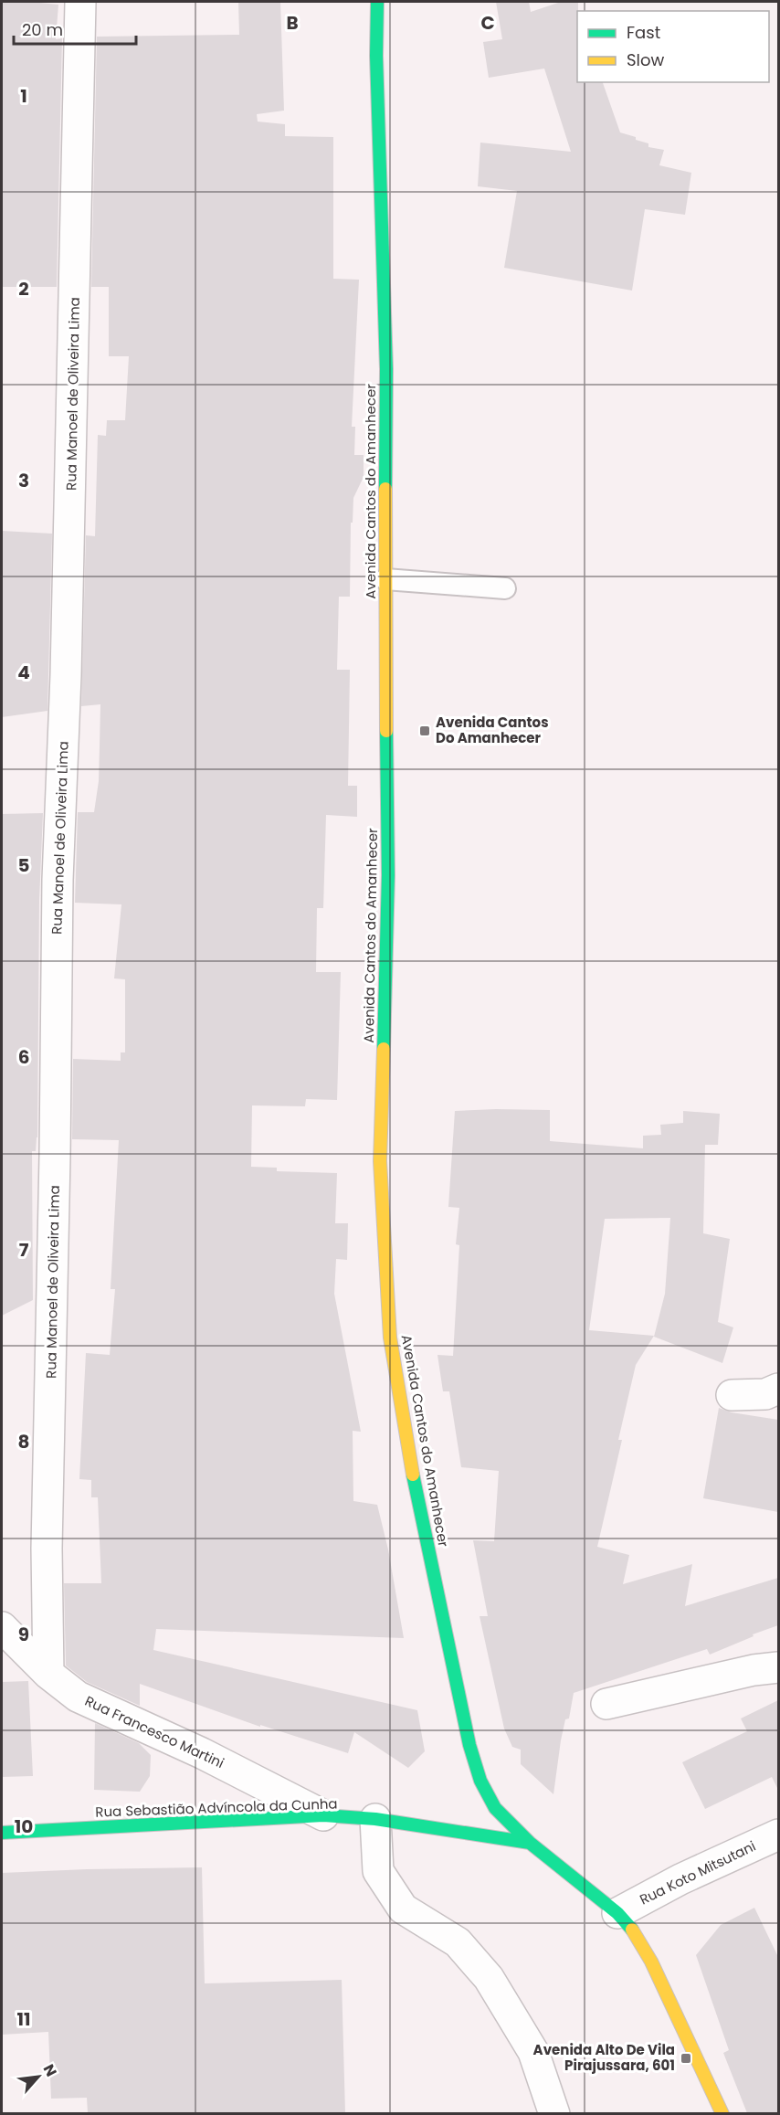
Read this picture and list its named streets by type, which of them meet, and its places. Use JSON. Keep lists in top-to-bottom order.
{
  "streets": {
    "main road": ["Avenida Cantos do Amanhecer", "Rua Sebastião Advíncola da Cunha"],
    "street": ["Rua Manoel de Oliveira Lima", "Rua Francesco Martini", "Rua Koto Mitsutani"]
  },
  "crossings": [
    ["Rua Manoel de Oliveira Lima", "Rua Francesco Martini"],
    ["Avenida Cantos do Amanhecer", "Rua Sebastião Advíncola da Cunha"],
    ["Avenida Cantos do Amanhecer", "Rua Koto Mitsutani"],
    ["Rua Francesco Martini", "Rua Sebastião Advíncola da Cunha"]
  ],
  "places": {
    "transit": ["Avenida Cantos Do Amanhecer", "Avenida Alto De Vila Pirajussara, 601"]
  },
  "legend": ["Fast", "Slow"],
  "scale_bar": "20 m",
  "north": "top right",
  "grid": {
    "columns": ["B", "C"],
    "rows": [
      "1",
      "2",
      "3",
      "4",
      "5",
      "6",
      "7",
      "8",
      "9",
      "10",
      "11"
    ]
  }
}
